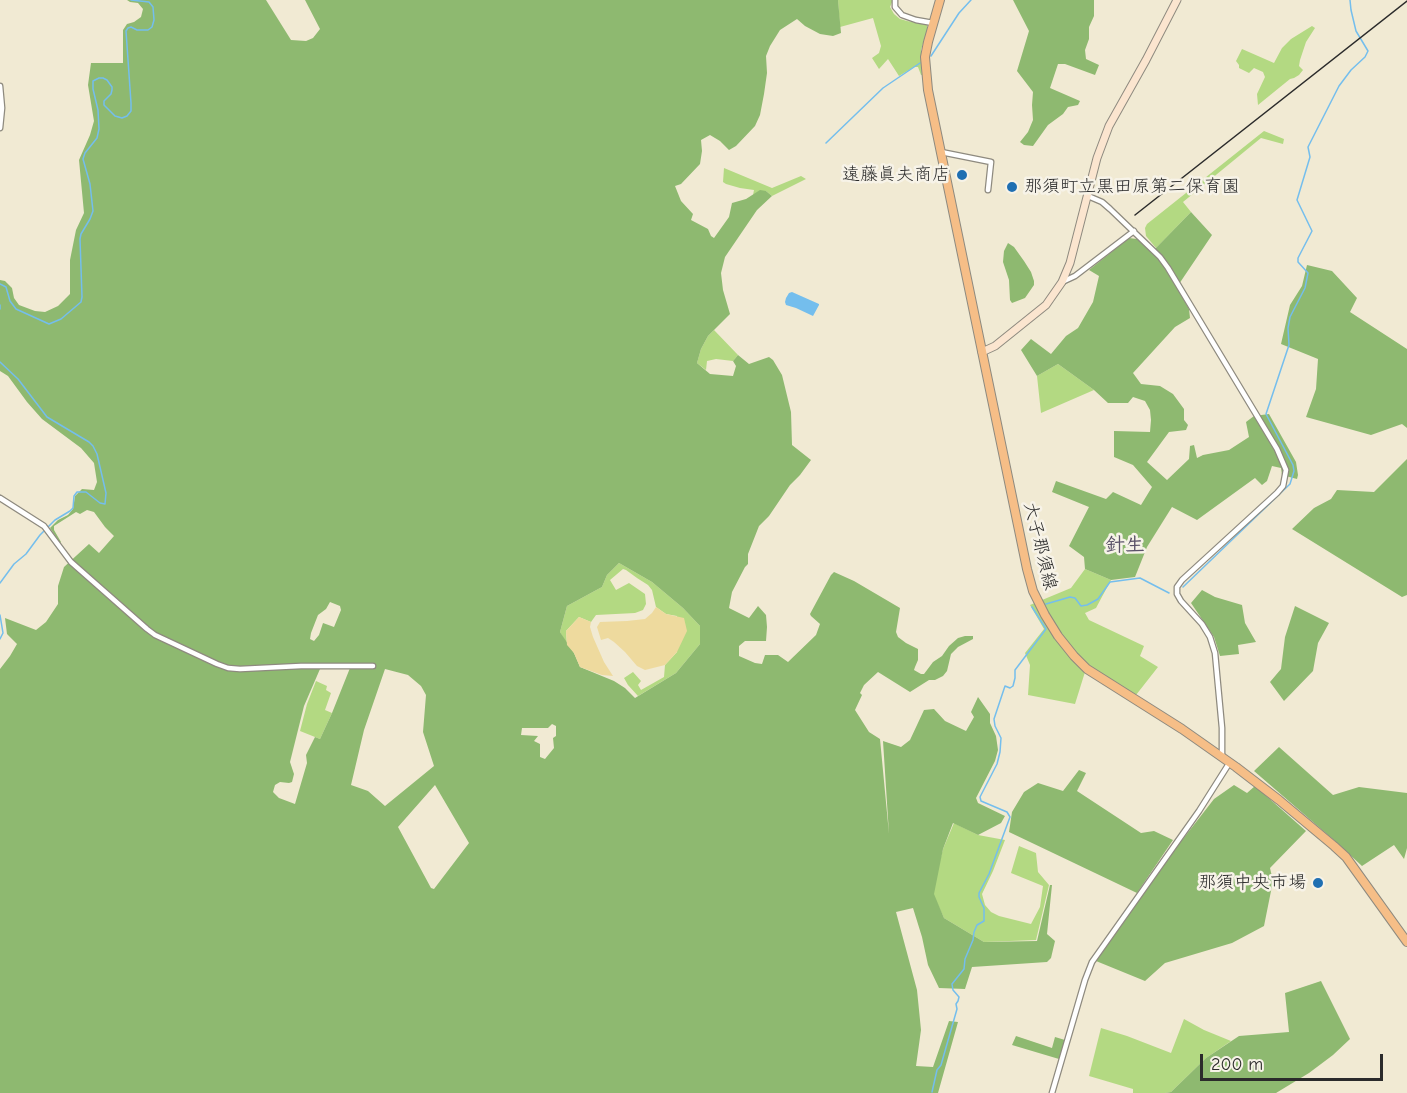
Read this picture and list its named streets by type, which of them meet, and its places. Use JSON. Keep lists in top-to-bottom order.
{
  "streets": {
    "main road": ["大子那須線"]
  },
  "districts": ["針生"],
  "places": ["遠藤眞夫商店", "那須町立黒田原第二保育園", "那須中央市場"],
  "scale_bar": "200 m"
}
